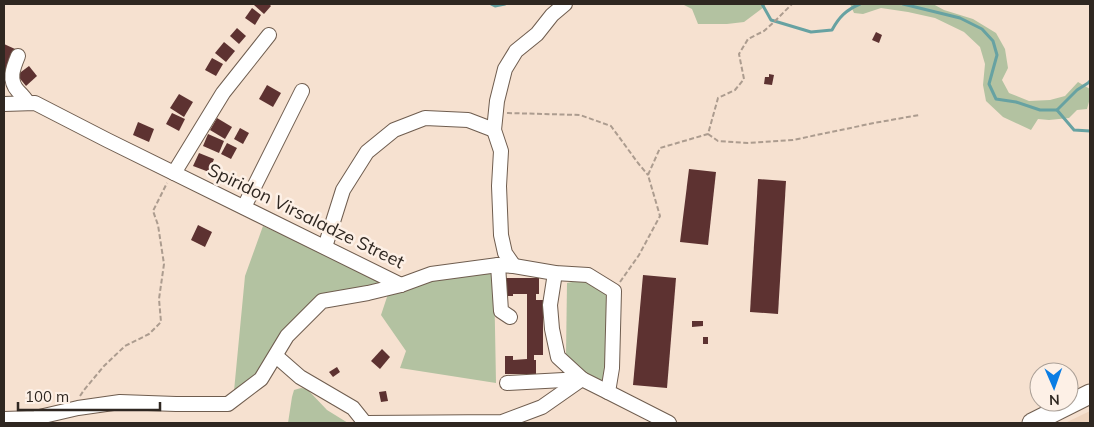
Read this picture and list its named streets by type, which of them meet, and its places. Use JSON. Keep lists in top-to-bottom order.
{
  "streets": {
    "street": ["Spiridon Virsaladze Street"]
  },
  "scale_bar": "100 m",
  "north": "bottom"
}
